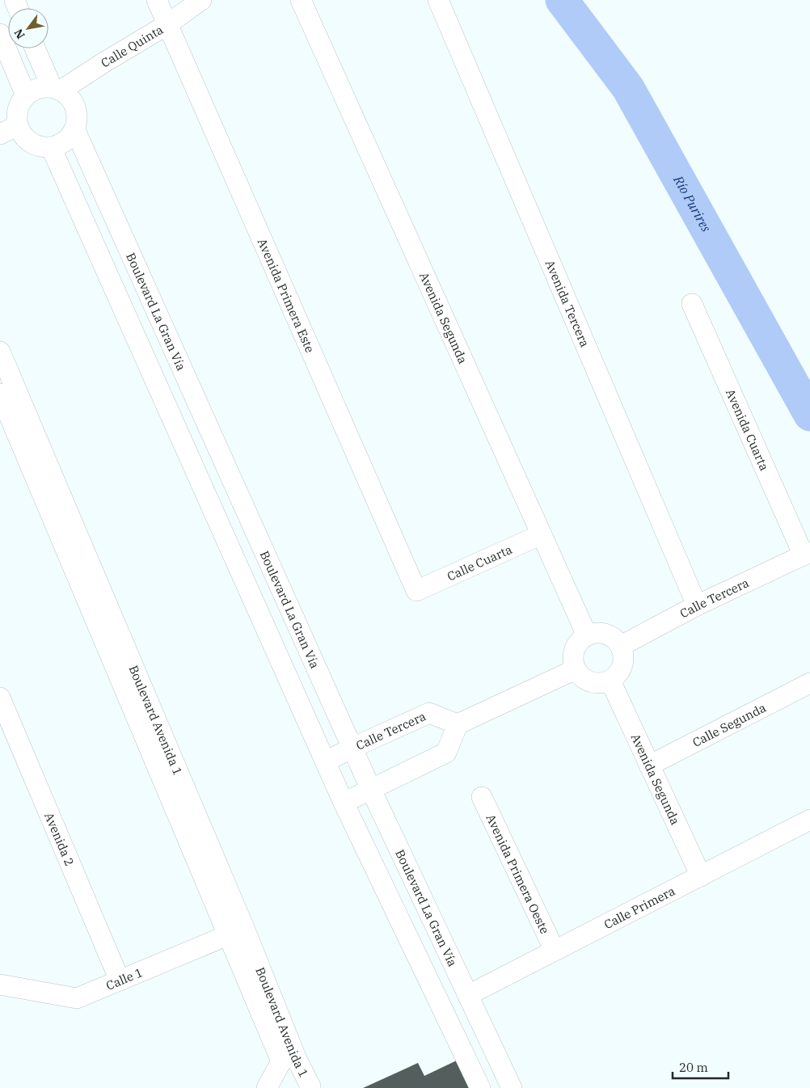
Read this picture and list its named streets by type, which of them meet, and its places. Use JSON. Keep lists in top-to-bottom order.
{
  "streets": {
    "street": [
      "Calle Quinta",
      "Avenida Primera Este",
      "Avenida Tercera",
      "Boulevard La Gran Vía",
      "Avenida Segunda",
      "Avenida Cuarta",
      "Calle Cuarta",
      "Calle Tercera",
      "Boulevard Avenida 1",
      "Calle Segunda",
      "Avenida 2",
      "Avenida Primera Oeste",
      "Calle Primera",
      "Calle 1"
    ]
  },
  "crossings": [
    ["Calle Quinta", "Avenida Primera Este"],
    ["Calle Quinta", "Boulevard La Gran Vía"],
    ["Avenida Primera Este", "Calle Cuarta"],
    ["Avenida Tercera", "Calle Tercera"],
    ["Boulevard La Gran Vía", "Calle Tercera"],
    ["Boulevard La Gran Vía", "Calle Primera"],
    ["Avenida Segunda", "Calle Cuarta"],
    ["Avenida Segunda", "Calle Tercera"],
    ["Avenida Segunda", "Calle Segunda"],
    ["Avenida Segunda", "Calle Primera"],
    ["Avenida Cuarta", "Calle Tercera"],
    ["Boulevard Avenida 1", "Calle 1"],
    ["Avenida 2", "Calle 1"],
    ["Avenida Primera Oeste", "Calle Primera"]
  ],
  "water": ["Río Purires"],
  "scale_bar": "20 m",
  "north": "bottom left"
}
